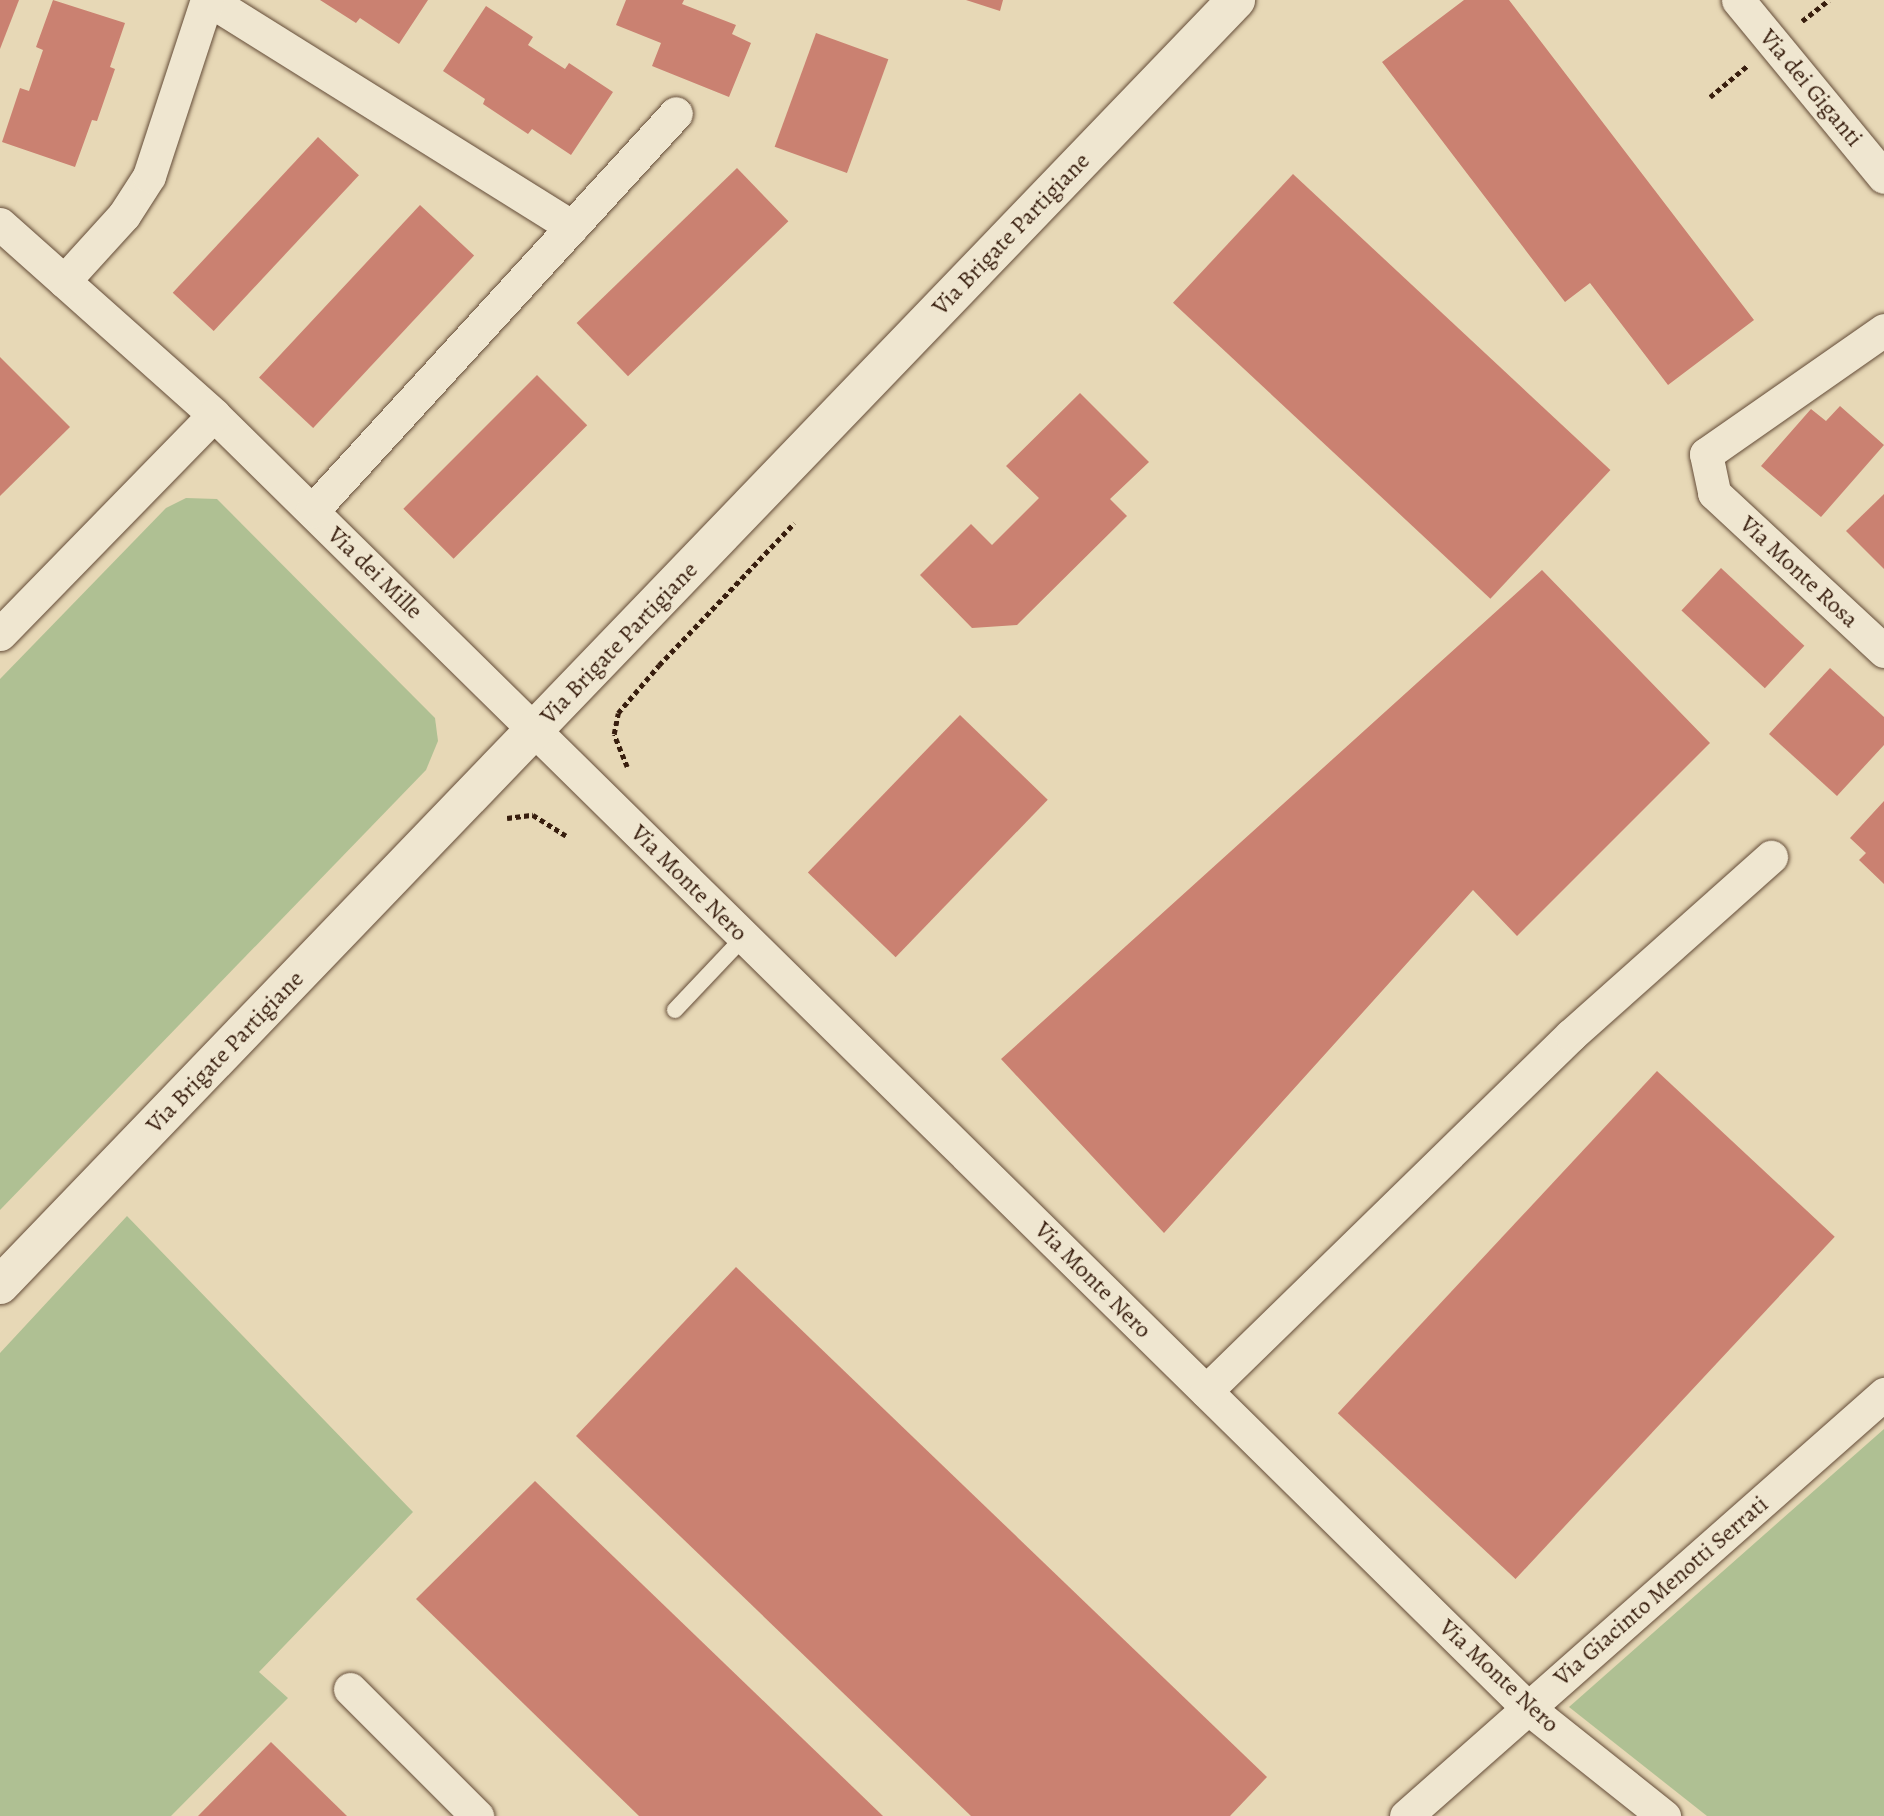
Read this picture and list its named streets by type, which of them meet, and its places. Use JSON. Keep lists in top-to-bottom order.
{
  "streets": {
    "street": [
      "Via dei Giganti",
      "Via Brigate Partigiane",
      "Via Monte Rosa",
      "Via dei Mille",
      "Via Monte Nero",
      "Via Giacinto Menotti Serrati"
    ]
  },
  "crossings": [
    ["Via Brigate Partigiane", "Via dei Mille"],
    ["Via Brigate Partigiane", "Via Monte Nero"],
    ["Via dei Mille", "Via Monte Nero"],
    ["Via Monte Nero", "Via Giacinto Menotti Serrati"]
  ]
}
